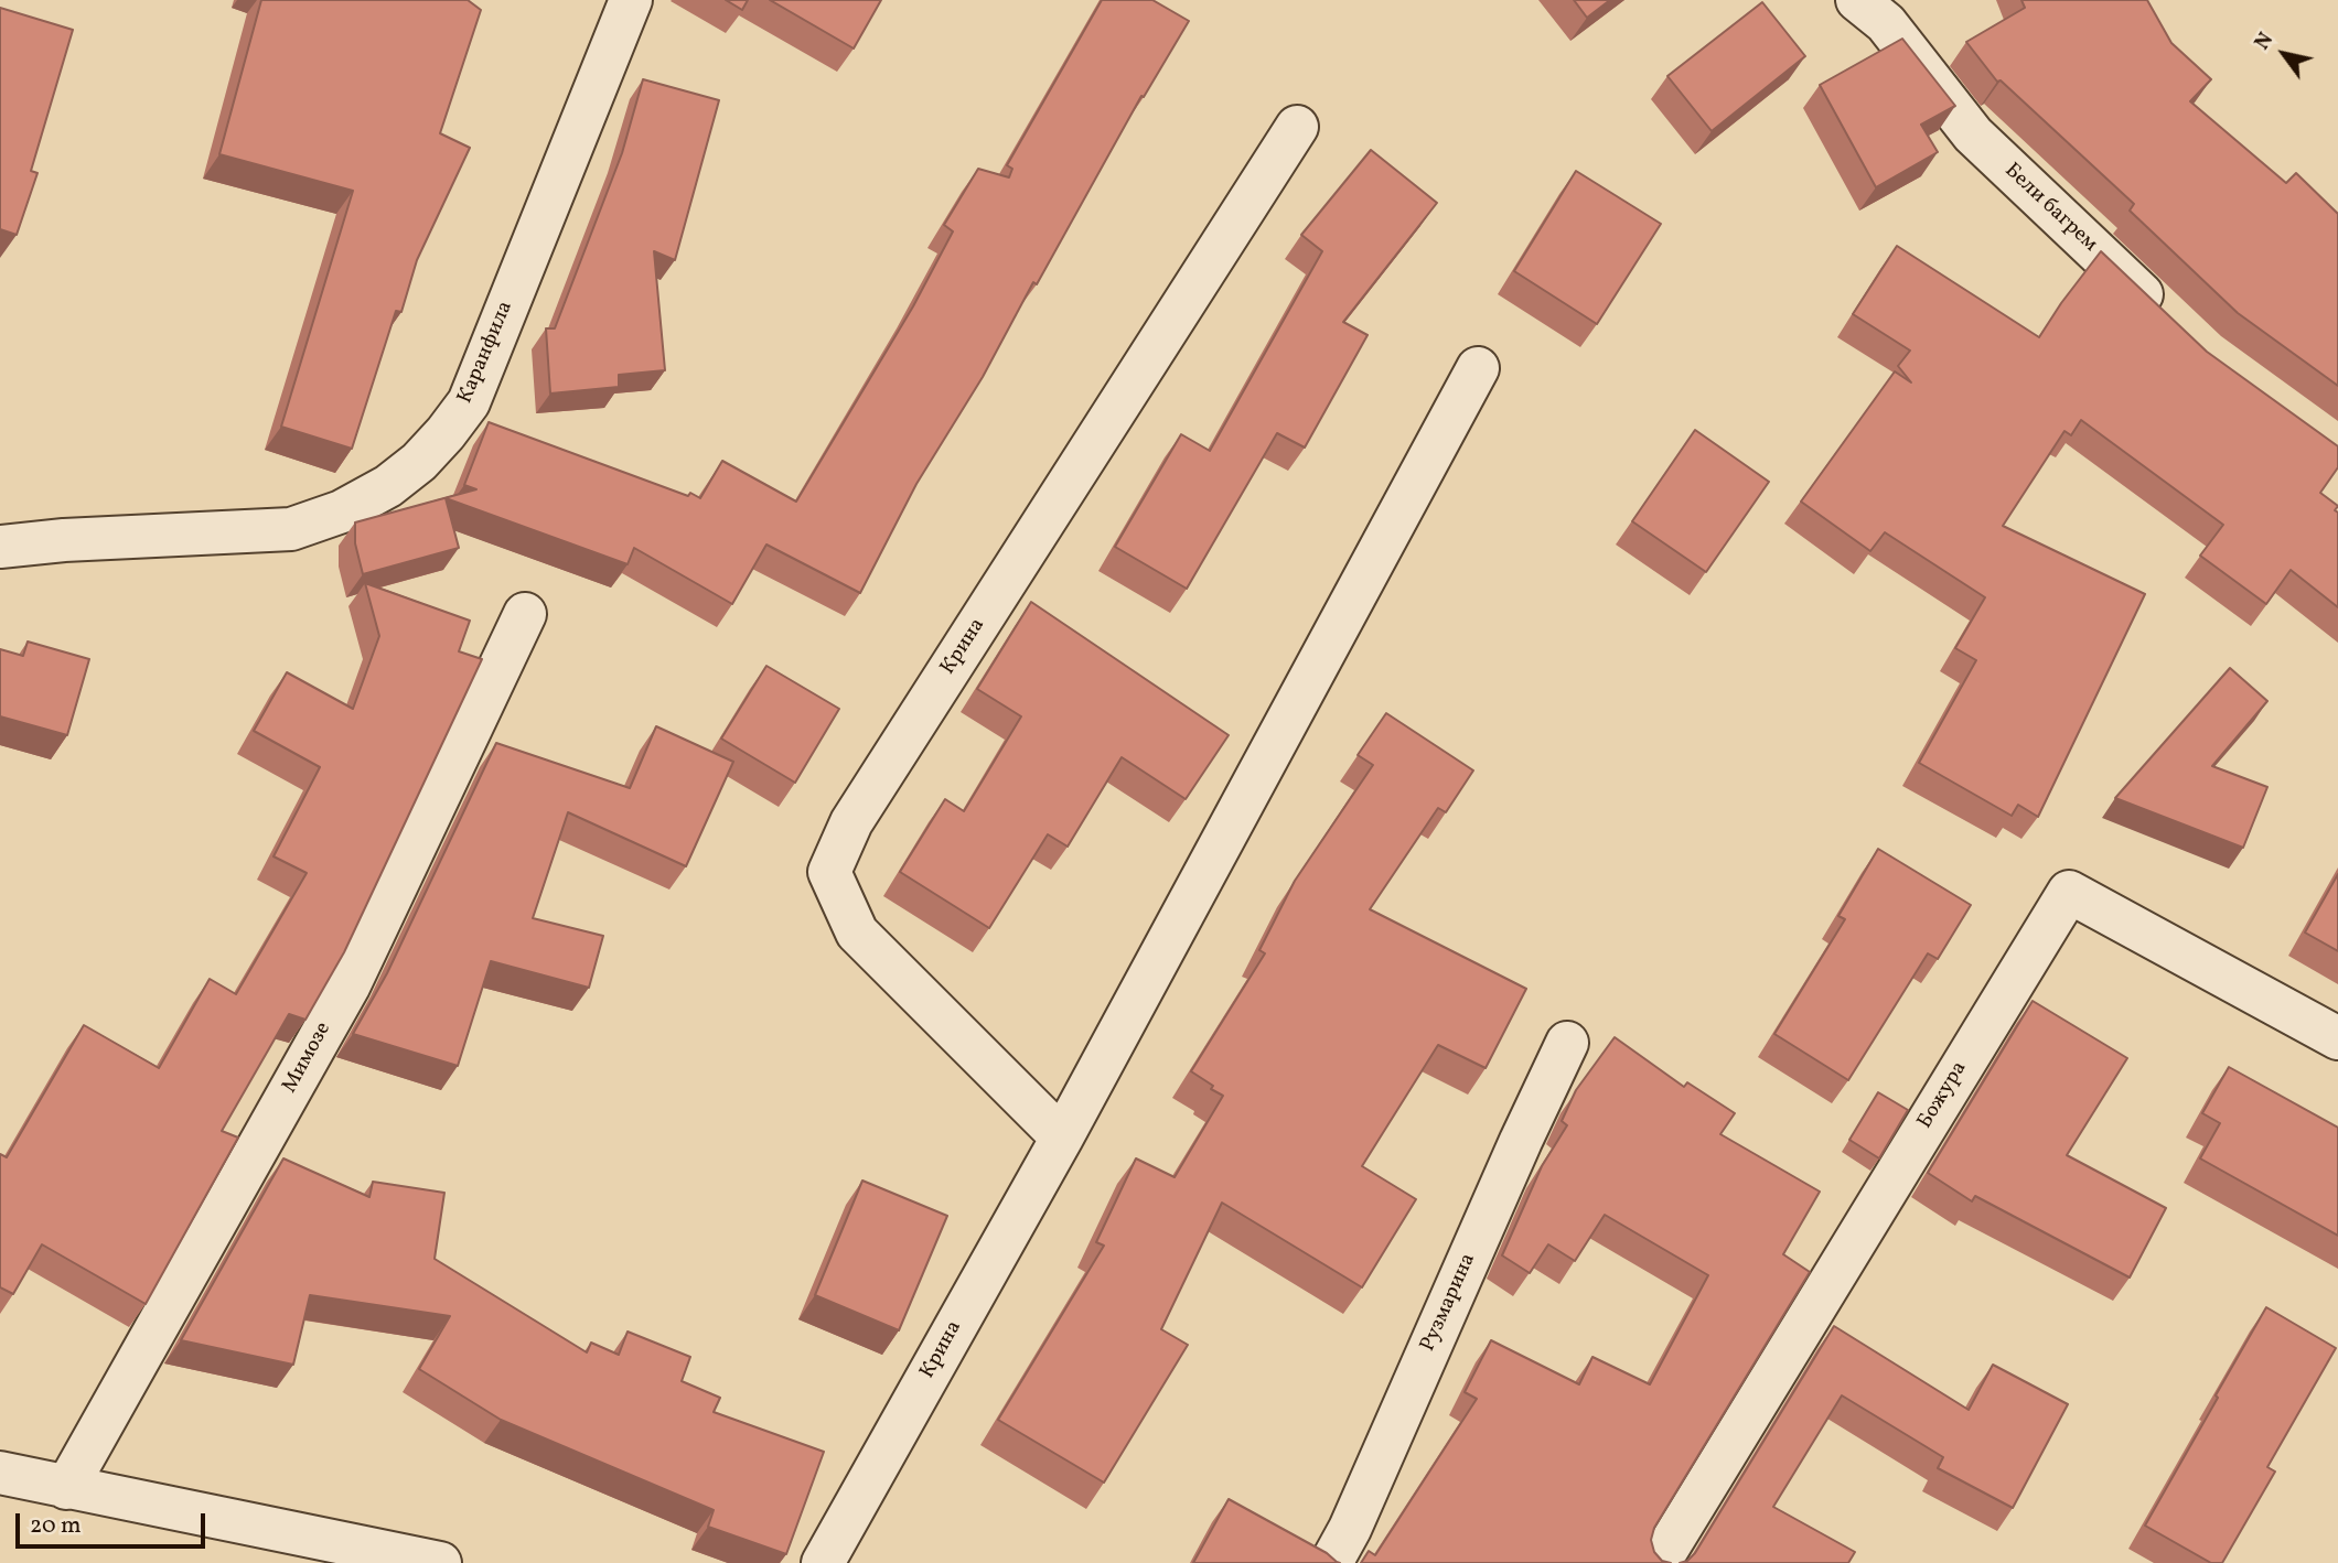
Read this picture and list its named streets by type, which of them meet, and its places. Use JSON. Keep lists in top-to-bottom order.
{
  "streets": {
    "street": [
      "Бели багрем",
      "Каранфила",
      "Крина",
      "Мимозе",
      "Божура",
      "Рузмарина"
    ]
  },
  "scale_bar": "20 m",
  "north": "top left"
}
